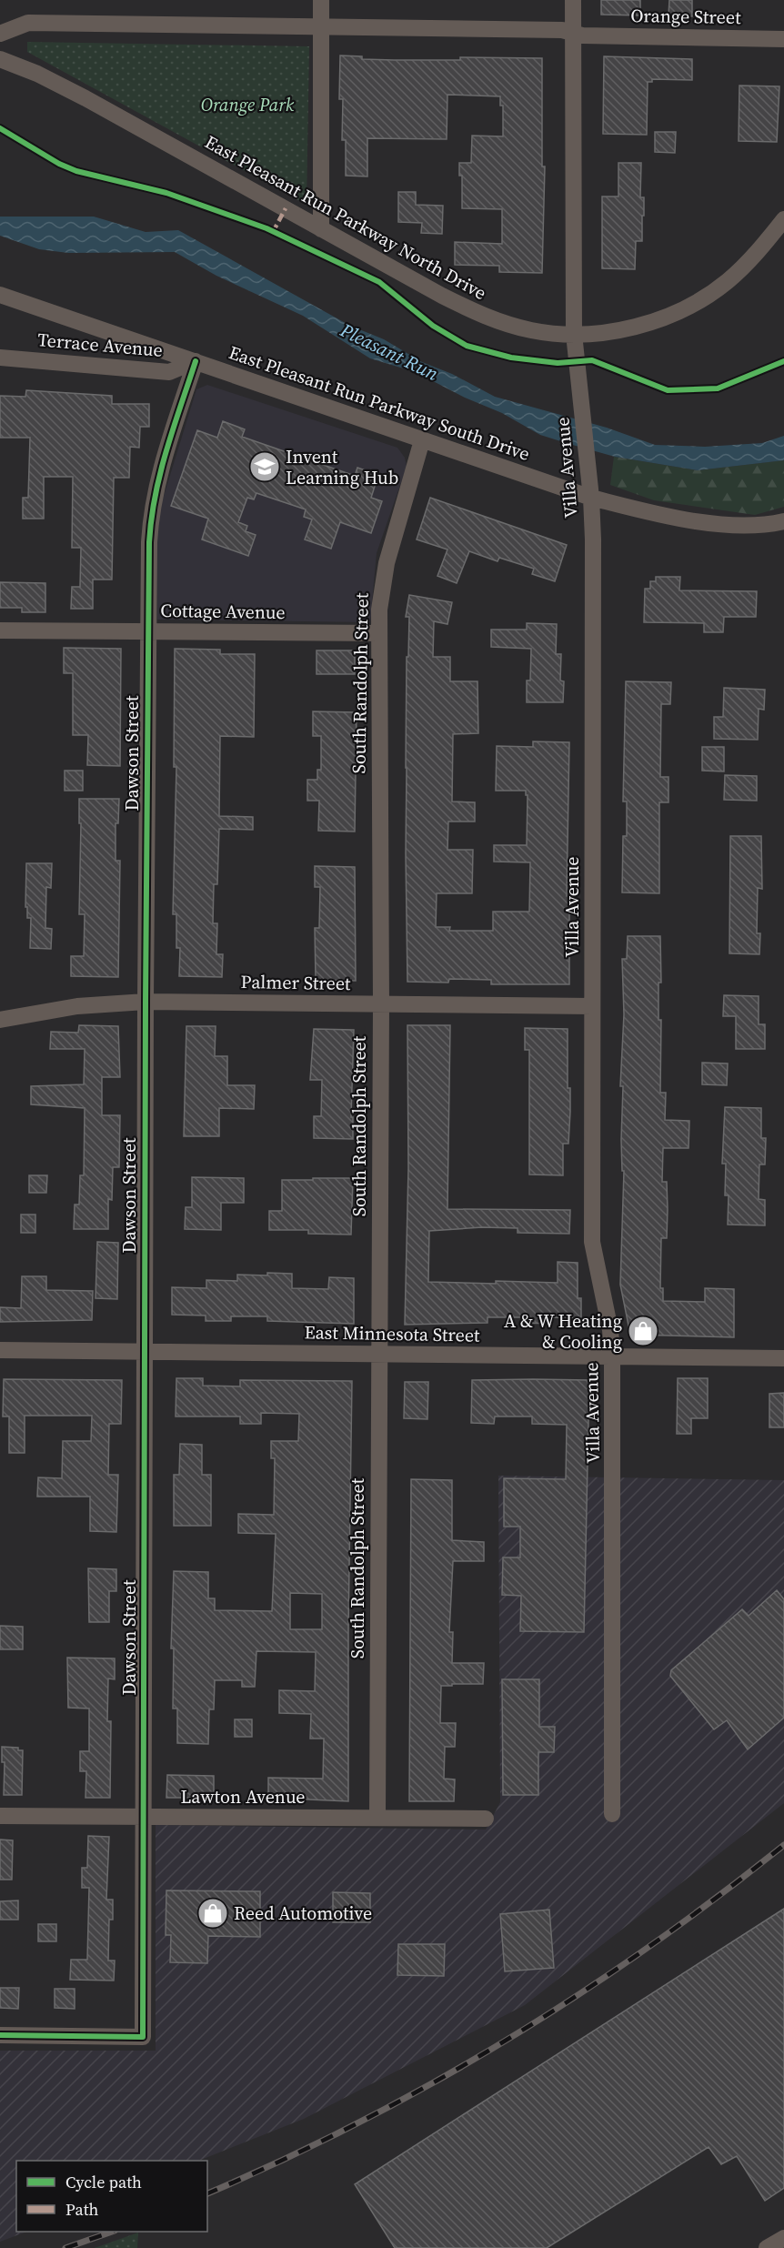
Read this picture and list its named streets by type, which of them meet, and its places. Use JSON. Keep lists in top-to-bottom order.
{
  "streets": {
    "street": [
      "Orange Street",
      "East Pleasant Run Parkway North Drive",
      "Terrace Avenue",
      "East Pleasant Run Parkway South Drive",
      "Villa Avenue",
      "Cottage Avenue",
      "South Randolph Street",
      "Dawson Street",
      "Palmer Street",
      "East Minnesota Street",
      "Lawton Avenue"
    ]
  },
  "crossings": [
    ["Orange Street", "Villa Avenue"],
    ["East Pleasant Run Parkway North Drive", "Villa Avenue"],
    ["Terrace Avenue", "East Pleasant Run Parkway South Drive"],
    ["Terrace Avenue", "Dawson Street"],
    ["East Pleasant Run Parkway South Drive", "Villa Avenue"],
    ["East Pleasant Run Parkway South Drive", "South Randolph Street"],
    ["East Pleasant Run Parkway South Drive", "Dawson Street"],
    ["Villa Avenue", "Palmer Street"],
    ["Villa Avenue", "East Minnesota Street"],
    ["Cottage Avenue", "South Randolph Street"],
    ["Cottage Avenue", "Dawson Street"],
    ["South Randolph Street", "Palmer Street"],
    ["South Randolph Street", "East Minnesota Street"],
    ["South Randolph Street", "Lawton Avenue"],
    ["Dawson Street", "Palmer Street"],
    ["Dawson Street", "East Minnesota Street"],
    ["Dawson Street", "Lawton Avenue"]
  ],
  "water": ["Pleasant Run"],
  "parks": ["Orange Park"],
  "places": {
    "school or university": ["Invent Learning Hub"],
    "shop": ["A & W Heating & Cooling", "Reed Automotive"]
  },
  "legend": ["Cycle path", "Path"]
}
